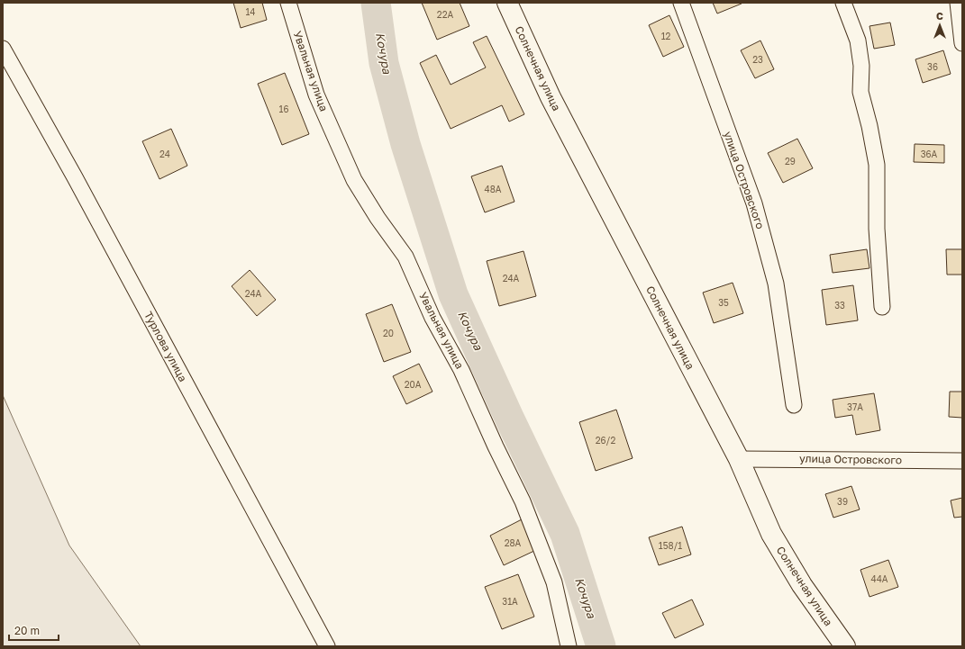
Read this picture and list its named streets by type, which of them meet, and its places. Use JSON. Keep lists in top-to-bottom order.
{
  "streets": {
    "main road": ["Солнечная улица"],
    "street": ["Увальная улица", "улица Островского", "Турлова улица"]
  },
  "crossings": [
    ["Солнечная улица", "улица Островского"]
  ],
  "water": ["Кочура"],
  "house_numbers": [
    "14",
    "22А",
    "12",
    "23",
    "36",
    "16",
    "24",
    "36А",
    "29",
    "48А",
    "24А",
    "24А",
    "35",
    "33",
    "20",
    "20А",
    "37А",
    "26/2",
    "39",
    "28А",
    "158/1",
    "44А",
    "31А"
  ],
  "scale_bar": "20 m",
  "north": "top"
}
